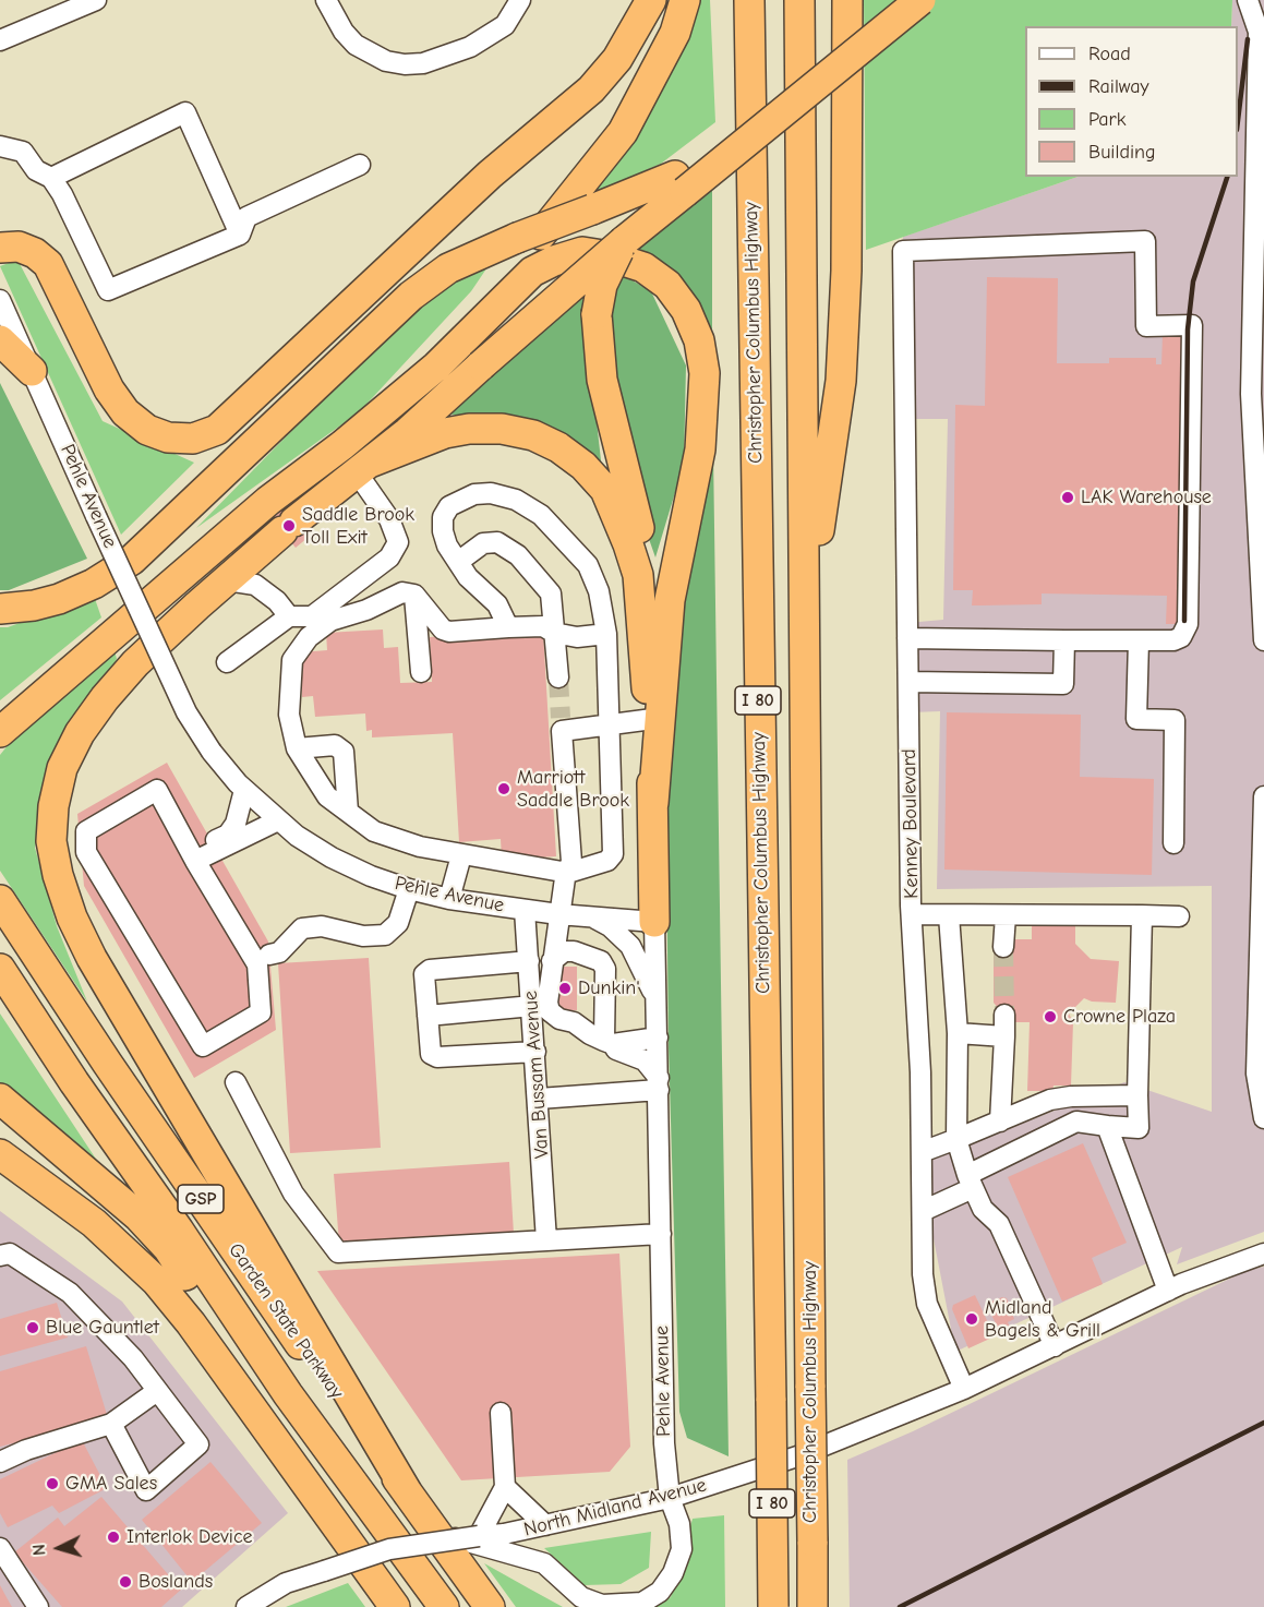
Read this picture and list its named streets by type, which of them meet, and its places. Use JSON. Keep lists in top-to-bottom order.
{
  "streets": {
    "highway": [
      "Christopher Columbus Highway",
      "I 80",
      "GSP",
      "Garden State Parkway"
    ],
    "street": [
      "Pehle Avenue",
      "Kenney Boulevard",
      "Van Bussam Avenue",
      "North Midland Avenue"
    ]
  },
  "crossings": [
    ["Pehle Avenue", "Van Bussam Avenue"],
    ["Pehle Avenue", "North Midland Avenue"],
    ["Kenney Boulevard", "North Midland Avenue"]
  ],
  "places": [
    "LAK Warehouse",
    "Saddle Brook Toll Exit",
    "Marriott Saddle Brook",
    "Dunkin'",
    "Crowne Plaza",
    "Midland Bagels & Grill",
    "Blue Gauntlet",
    "GMA Sales",
    "Interlok Device",
    "Boslands"
  ],
  "legend": [
    "Road",
    "Railway",
    "Park",
    "Building"
  ],
  "north": "left"
}
